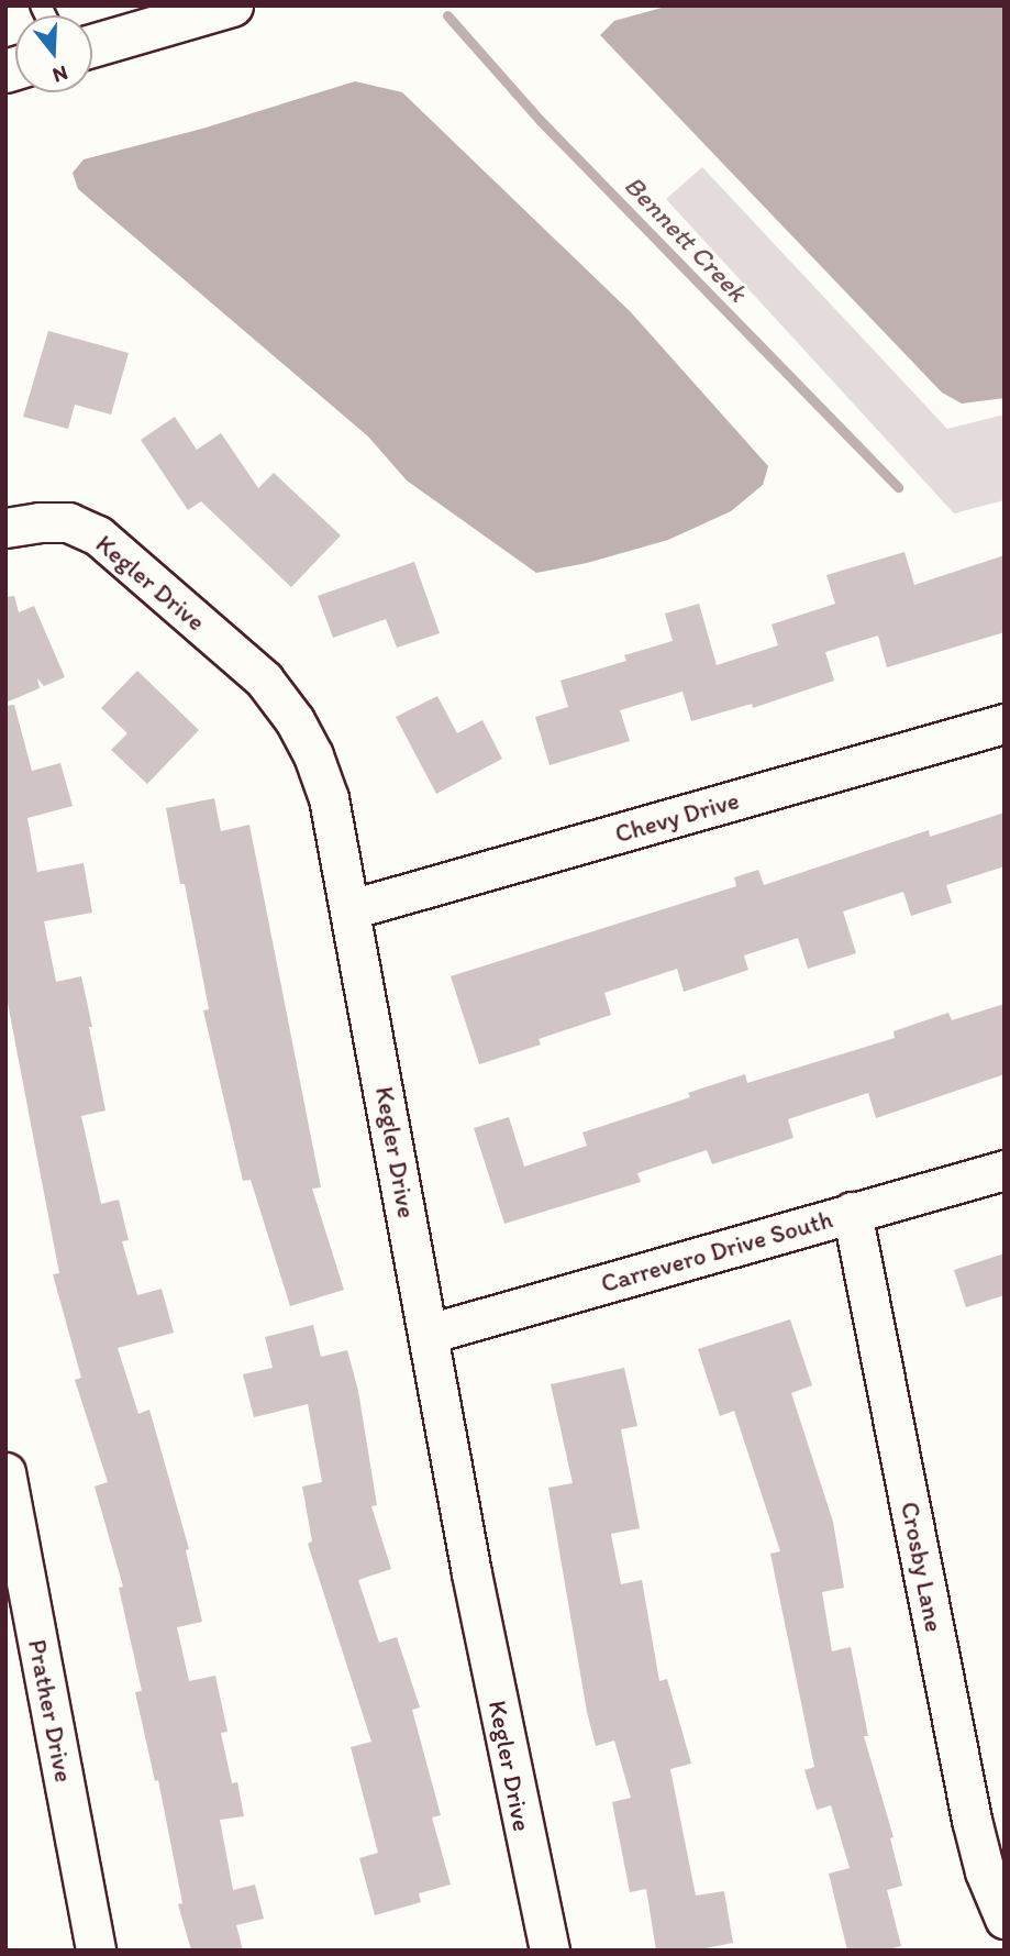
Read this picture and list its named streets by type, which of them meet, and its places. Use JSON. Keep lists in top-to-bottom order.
{
  "streets": {
    "street": [
      "Kegler Drive",
      "Chevy Drive",
      "Carrevero Drive South",
      "Crosby Lane",
      "Prather Drive"
    ]
  },
  "crossings": [
    ["Kegler Drive", "Chevy Drive"],
    ["Kegler Drive", "Carrevero Drive South"],
    ["Carrevero Drive South", "Crosby Lane"]
  ],
  "water": ["Bennett Creek"],
  "north": "bottom"
}
